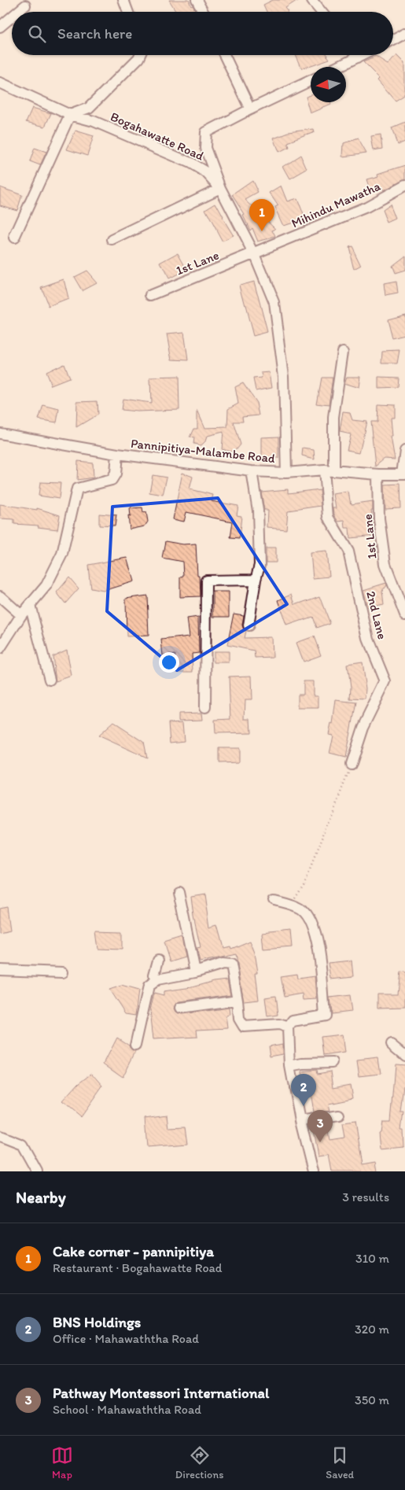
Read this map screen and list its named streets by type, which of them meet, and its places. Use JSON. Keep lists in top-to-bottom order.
{
  "streets": {
    "street": [
      "Bogahawatte Road",
      "Mihindu Mawatha",
      "1st Lane",
      "Pannipitiya-Malambe Road",
      "2nd Lane"
    ]
  },
  "crossings": [
    ["Bogahawatte Road", "Mihindu Mawatha"],
    ["Bogahawatte Road", "1st Lane"],
    ["Bogahawatte Road", "Pannipitiya-Malambe Road"],
    ["Mihindu Mawatha", "1st Lane"],
    ["1st Lane", "Pannipitiya-Malambe Road"],
    ["Pannipitiya-Malambe Road", "2nd Lane"]
  ],
  "north": "left",
  "page": {
    "search": "Search here",
    "pins": ["1", "2", "3"],
    "heading": ["Nearby", "3 results"],
    "list": [
      {
        "mark": "1",
        "name": "Cake corner - pannipitiya",
        "note": "Restaurant · Bogahawatte Road",
        "value": "310 m"
      },
      {
        "mark": "2",
        "name": "BNS Holdings",
        "note": "Office · Mahawaththa Road",
        "value": "320 m"
      },
      {
        "mark": "3",
        "name": "Pathway Montessori International",
        "note": "School · Mahawaththa Road",
        "value": "350 m"
      }
    ],
    "nav": ["Map", "Directions", "Saved"]
  }
}
